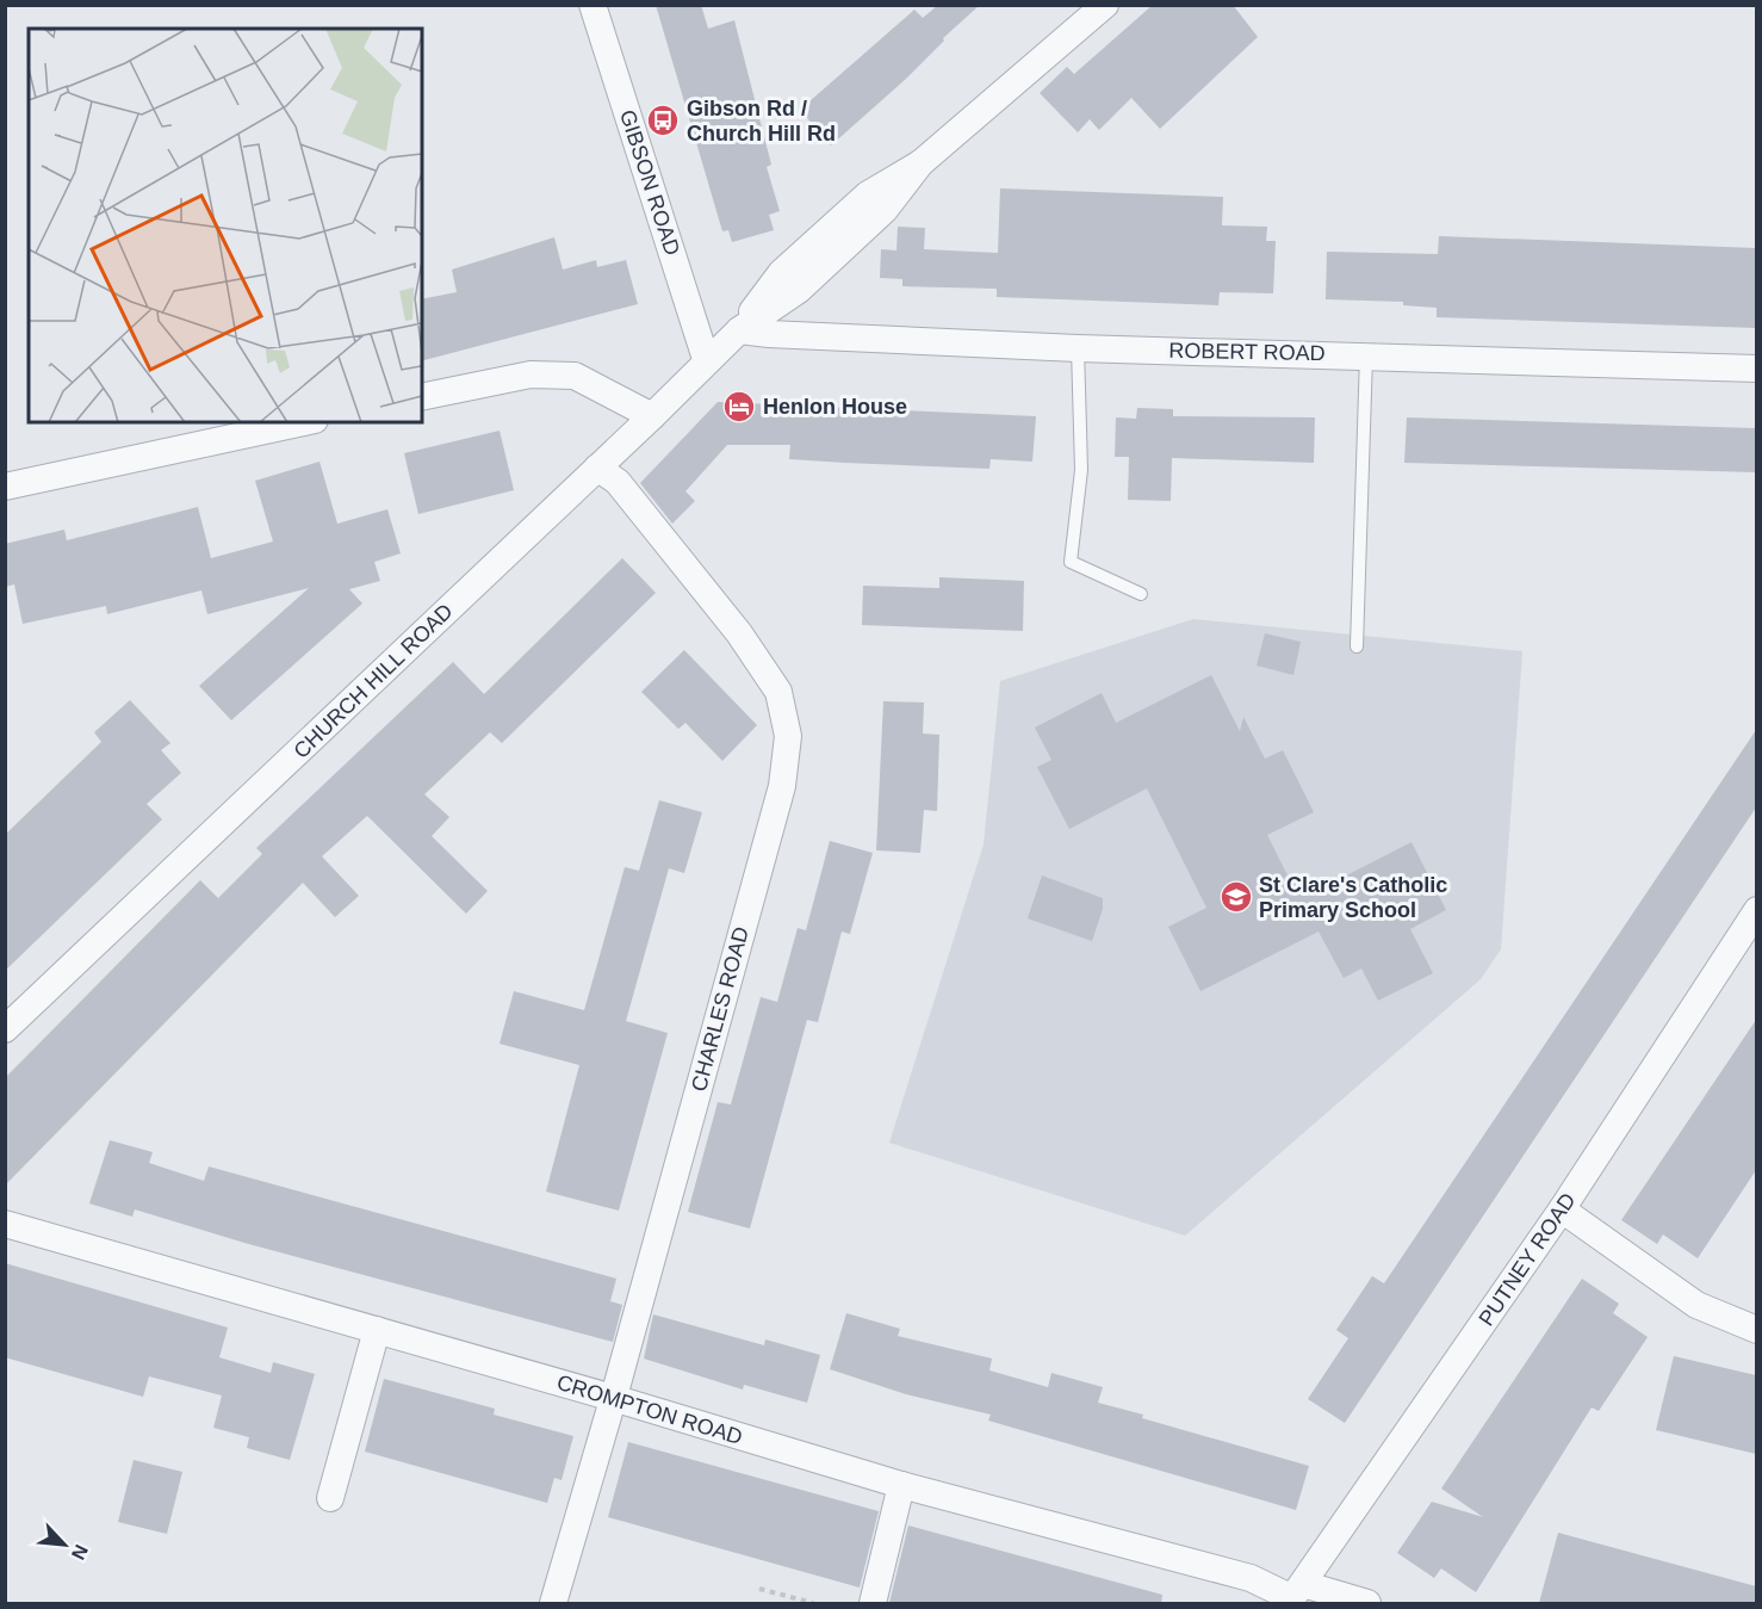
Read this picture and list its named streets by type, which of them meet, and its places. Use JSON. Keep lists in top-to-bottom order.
{
  "streets": {
    "street": [
      "GIBSON ROAD",
      "ROBERT ROAD",
      "CHURCH HILL ROAD",
      "CHARLES ROAD",
      "PUTNEY ROAD",
      "CROMPTON ROAD"
    ]
  },
  "crossings": [
    ["GIBSON ROAD", "CHURCH HILL ROAD"],
    ["ROBERT ROAD", "CHURCH HILL ROAD"],
    ["CHURCH HILL ROAD", "CHARLES ROAD"],
    ["CHARLES ROAD", "CROMPTON ROAD"],
    ["PUTNEY ROAD", "CROMPTON ROAD"]
  ],
  "places": {
    "bus stop": ["Gibson Rd / Church Hill Rd"],
    "hotel": ["Henlon House"],
    "school or university": ["St Clare's Catholic Primary School"]
  },
  "north": "bottom right"
}
